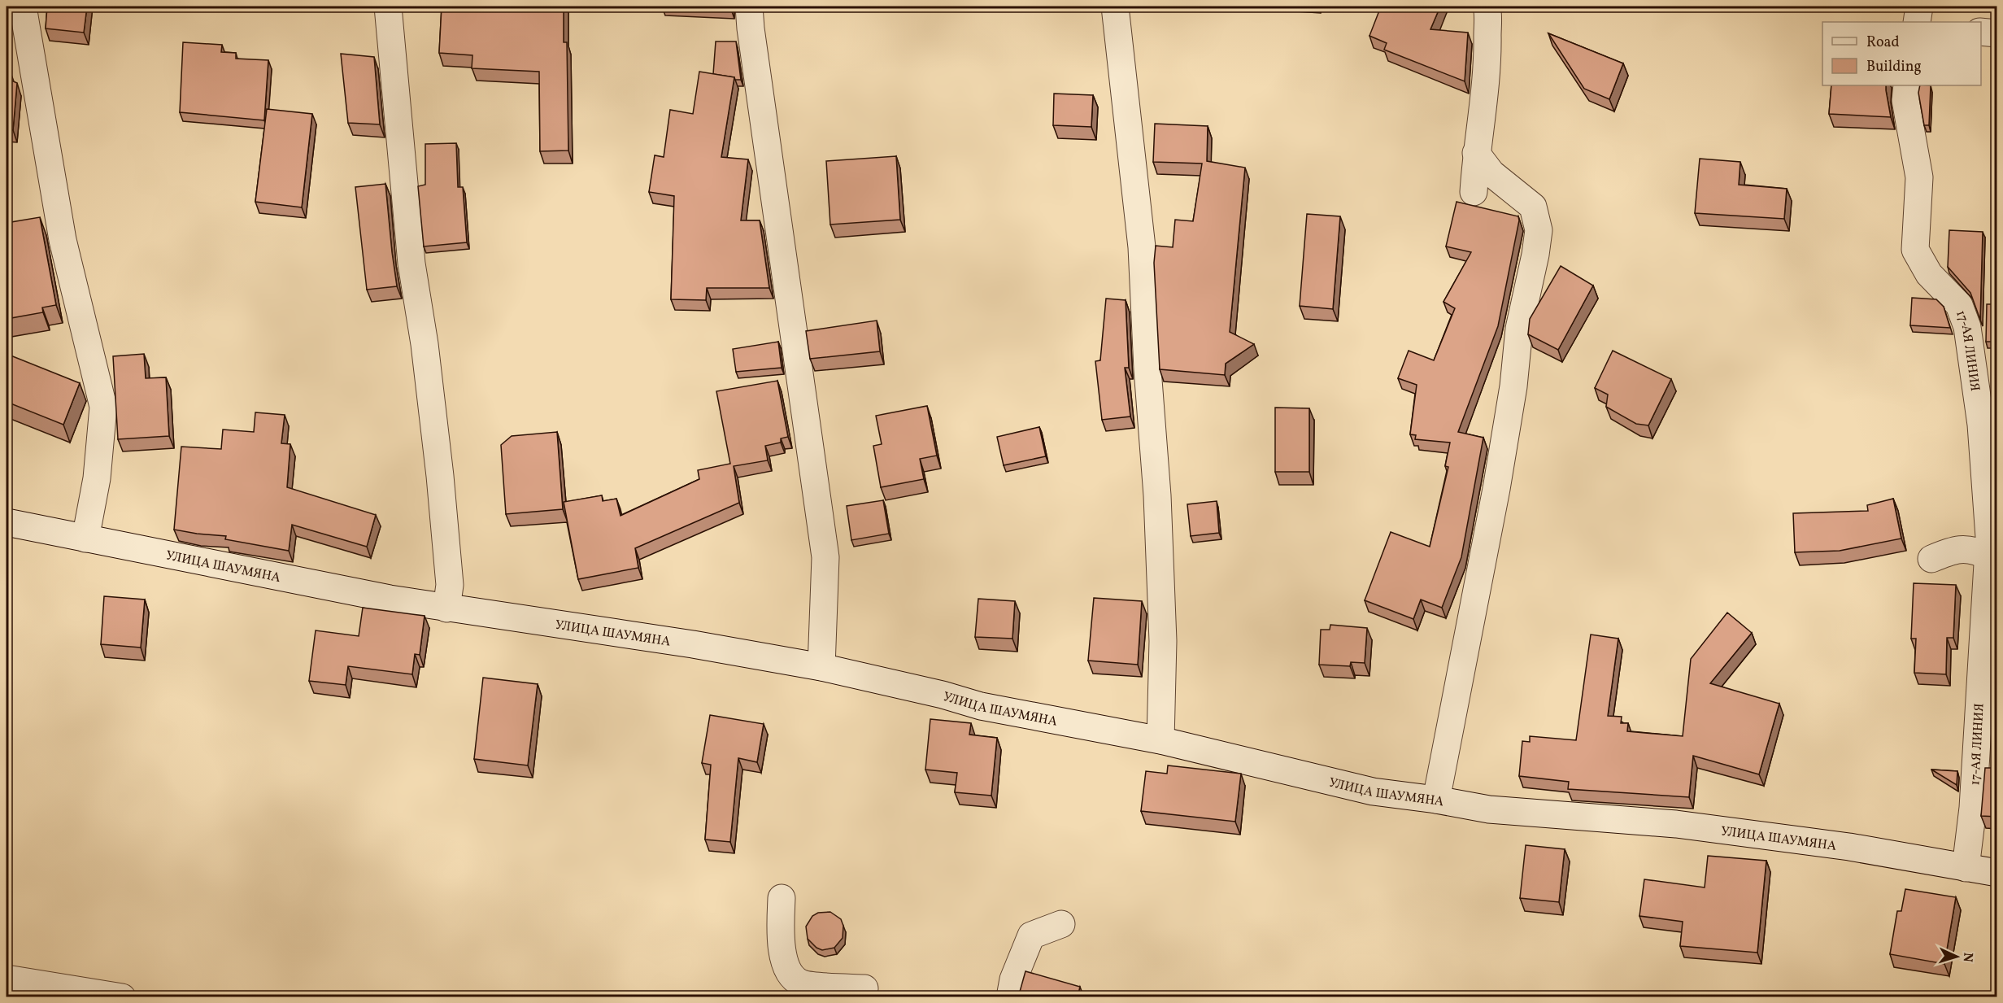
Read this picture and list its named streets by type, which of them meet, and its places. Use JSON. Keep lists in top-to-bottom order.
{
  "streets": {
    "street": ["17-АЯ ЛИНИЯ", "УЛИЦА ШАУМЯНА"]
  },
  "crossings": [
    ["17-АЯ ЛИНИЯ", "УЛИЦА ШАУМЯНА"]
  ],
  "legend": ["Road", "Building"],
  "north": "right"
}
